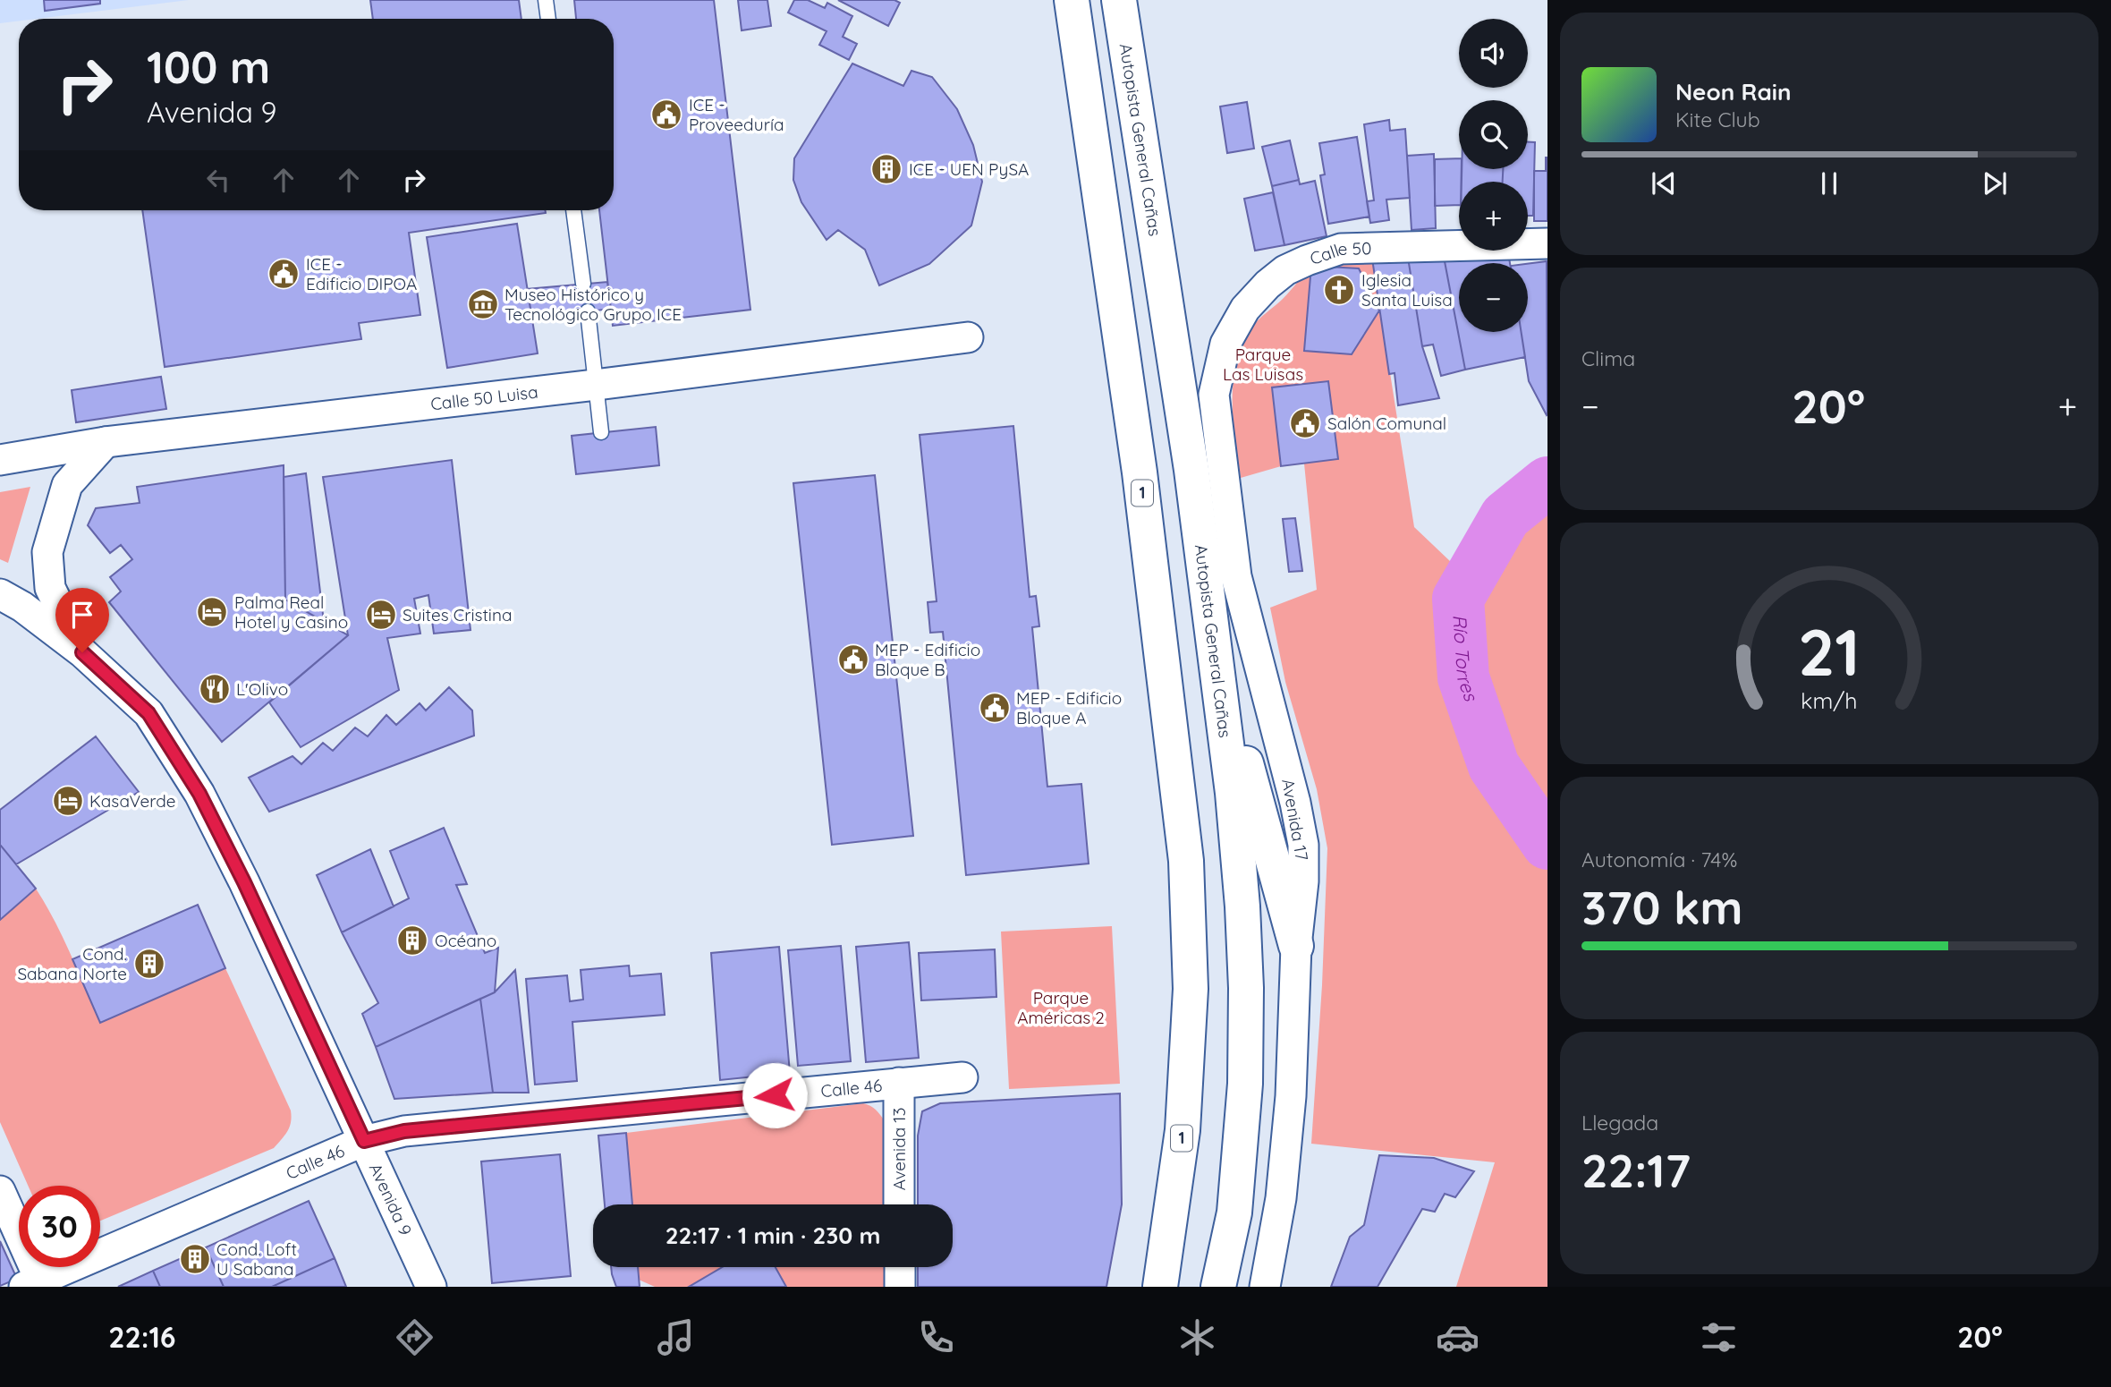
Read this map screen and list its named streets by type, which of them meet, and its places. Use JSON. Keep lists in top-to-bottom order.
{
  "streets": {
    "highway": ["Autopista General Cañas", "1"],
    "street": [
      "Calle 50",
      "Calle 50 Luisa",
      "Avenida 17",
      "Calle 46",
      "Avenida 13",
      "Avenida 9"
    ]
  },
  "crossings": [
    ["Calle 50", "Avenida 17"],
    ["Calle 46", "Avenida 13"],
    ["Calle 46", "Avenida 9"]
  ],
  "water": ["Río Torres"],
  "parks": ["Parque Las Luisas", "Parque Américas 2"],
  "places": {
    "public building": [
      "ICE - Proveeduría",
      "ICE - Edificio DIPOA",
      "Salón Comunal",
      "MEP - Edificio Bloque B",
      "MEP - Edificio Bloque A"
    ],
    "building": [
      "ICE - UEN PySA",
      "Océano",
      "Cond. Sabana Norte",
      "Cond. Loft U Sabana"
    ],
    "church": ["Iglesia Santa Luisa"],
    "museum": ["Museo Histórico y Tecnológico Grupo ICE"],
    "hotel": ["Palma Real Hotel y Casino", "Suites Cristina", "KasaVerde"],
    "restaurant": ["L'Olivo"]
  },
  "page": {
    "map_buttons": ["+", "−"],
    "turn": ["100 m", "Avenida 9"],
    "song": ["Neon Rain", "Kite Club"],
    "tile": [
      "Clima",
      ["Autonomía · 74%", "370 km"],
      ["Llegada", "22:17"]
    ],
    "heat": ["−", "20°", "+"],
    "limit": "30",
    "trip": "22:17 · 1 min · 230 m",
    "tabs": ["22:16", "20°"],
    "gauge": ["21", "km/h"]
  }
}
